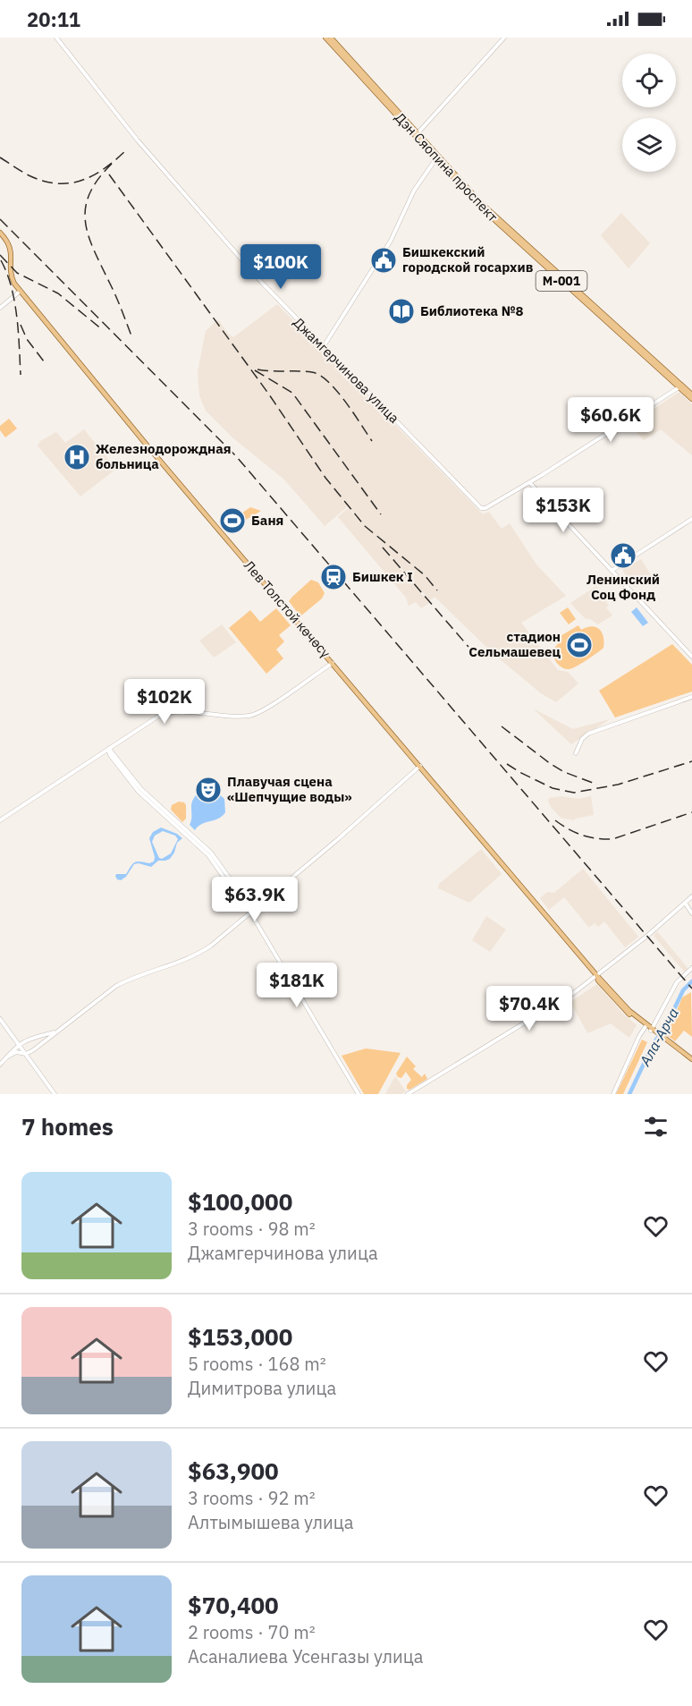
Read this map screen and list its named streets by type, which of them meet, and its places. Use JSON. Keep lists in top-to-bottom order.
{
  "streets": {
    "main road": ["Дэн Сяопина проспект", "M-001", "Лев Толстой көчөсү"],
    "street": ["Джамгерчинова улица"]
  },
  "water": ["Ала-Арча"],
  "places": {
    "public building": ["Бишкекский городской госархив", "Ленинский Соц Фонд"],
    "library": ["Библиотека №8"],
    "hospital": ["Железнодорождная больница"],
    "sports": ["Баня", "стадион Сельмашевец"],
    "station": ["Бишкек I"],
    "theatre": ["Плавучая сцена «Шепчущие воды»"]
  },
  "page": {
    "status": "20:11",
    "price": [
      "$100K",
      "$60.6K",
      "$153K",
      "$102K",
      "$63.9K",
      "$181K",
      "$70.4K"
    ],
    "heading": "7 homes",
    "list": [
      {
        "name": "$100,000",
        "note": "3 rooms · 98 m² · Джамгерчинова улица"
      },
      {
        "name": "$153,000",
        "note": "5 rooms · 168 m² · Димитрова улица"
      },
      {
        "name": "$63,900",
        "note": "3 rooms · 92 m² · Алтымышева улица"
      },
      {
        "name": "$70,400",
        "note": "2 rooms · 70 m² · Асаналиева Усенгазы улица"
      }
    ]
  }
}
